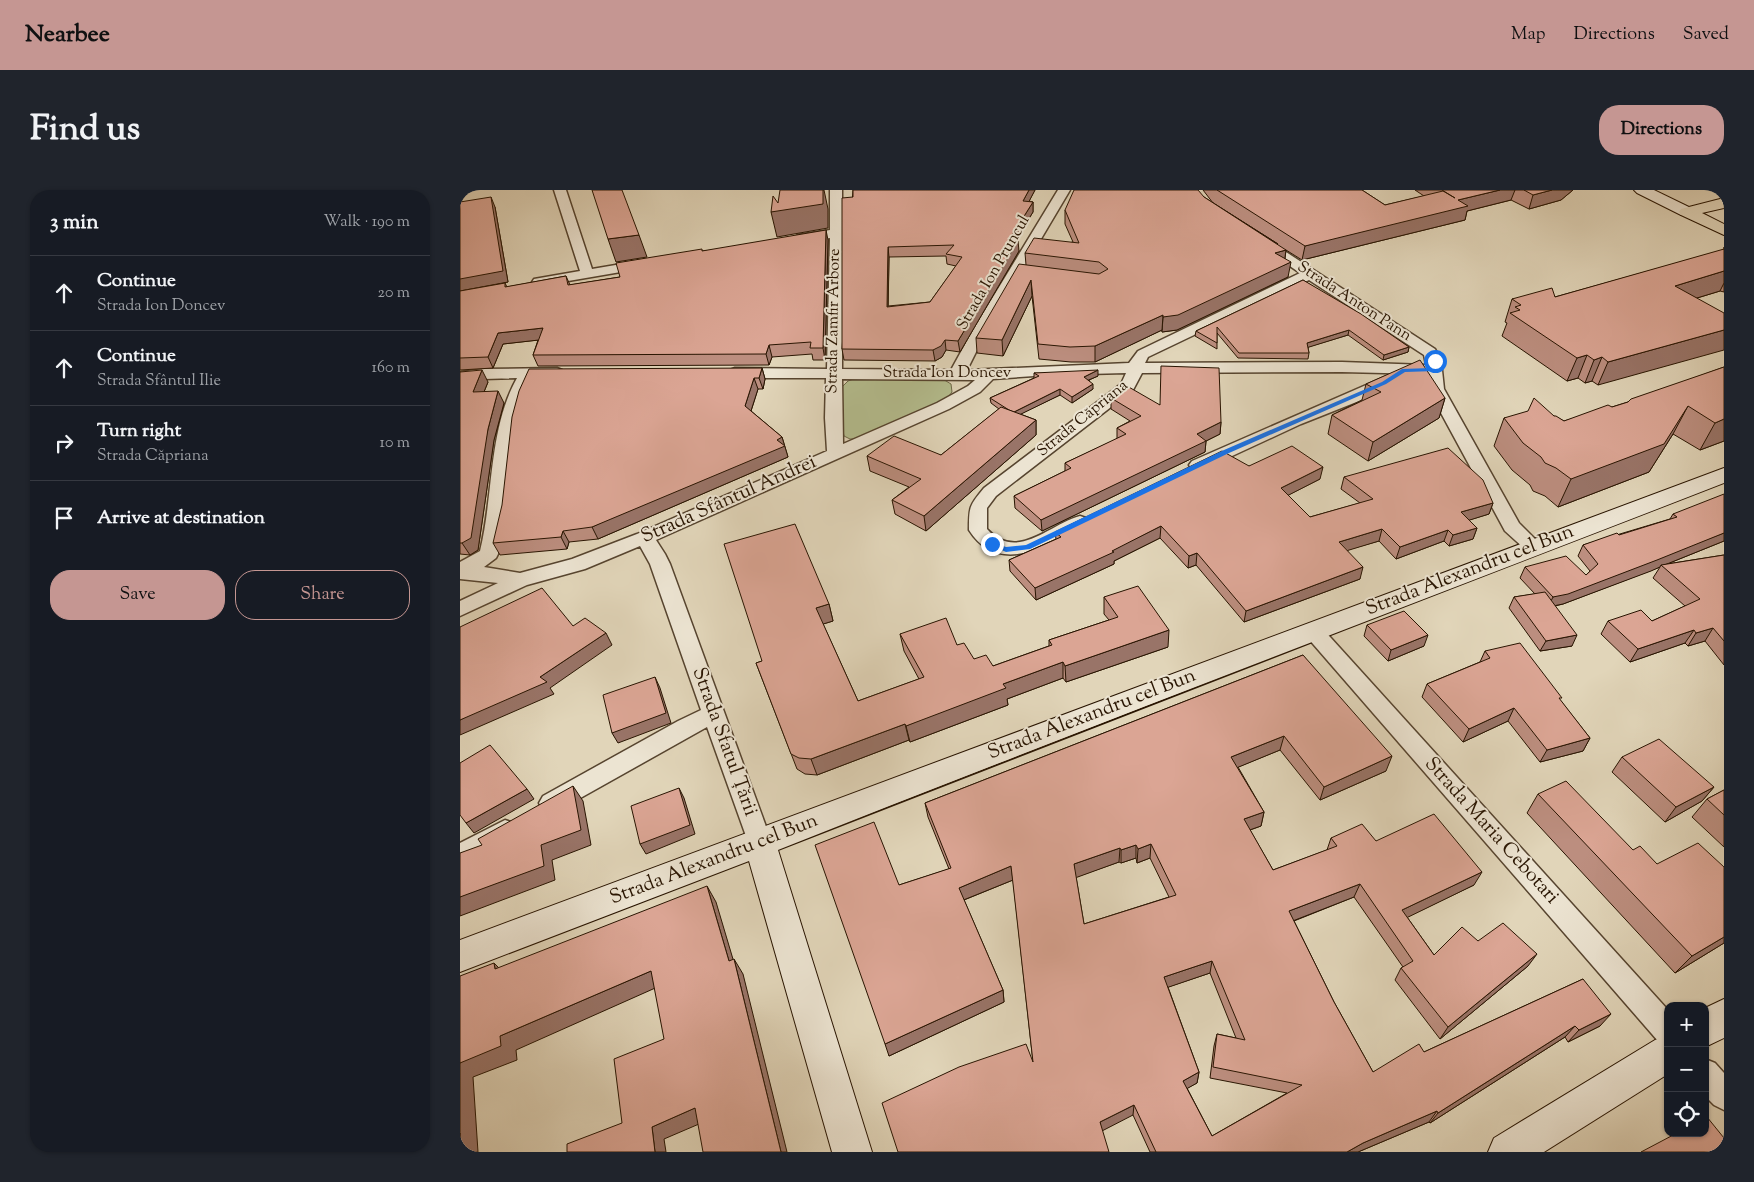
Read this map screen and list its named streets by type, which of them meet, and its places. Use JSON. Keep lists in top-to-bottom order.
{
  "streets": {
    "main road": ["Strada Alexandru cel Bun", "Strada Sfatul Țării"],
    "street": [
      "Strada Ion Pruncul",
      "Strada Anton Pann",
      "Strada Zamfir Arbore",
      "Strada Ion Doncev",
      "Strada Căpriana",
      "Strada Sfântul Andrei",
      "Strada Maria Cebotari"
    ]
  },
  "crossings": [
    ["Strada Ion Pruncul", "Strada Ion Doncev"],
    ["Strada Anton Pann", "Strada Ion Doncev"],
    ["Strada Anton Pann", "Strada Căpriana"],
    ["Strada Anton Pann", "Strada Alexandru cel Bun"],
    ["Strada Zamfir Arbore", "Strada Ion Doncev"],
    ["Strada Zamfir Arbore", "Strada Sfântul Andrei"],
    ["Strada Ion Doncev", "Strada Căpriana"],
    ["Strada Ion Doncev", "Strada Sfântul Andrei"],
    ["Strada Sfântul Andrei", "Strada Sfatul Țării"],
    ["Strada Alexandru cel Bun", "Strada Sfatul Țării"],
    ["Strada Alexandru cel Bun", "Strada Maria Cebotari"]
  ],
  "page": {
    "header": "Nearbee",
    "nav": ["Map", "Directions", "Saved"],
    "title": "Find us",
    "buttons": [
      "Directions",
      ["Save", "Share"]
    ],
    "heading": ["3 min", "Walk · 190 m"],
    "list": [
      ["Continue", "Strada Ion Doncev", "20 m"],
      ["Continue", "Strada Sfântul Ilie", "160 m"],
      ["Turn right", "Strada Căpriana", "10 m"],
      "Arrive at destination"
    ],
    "map_buttons": ["+", "−"]
  }
}
